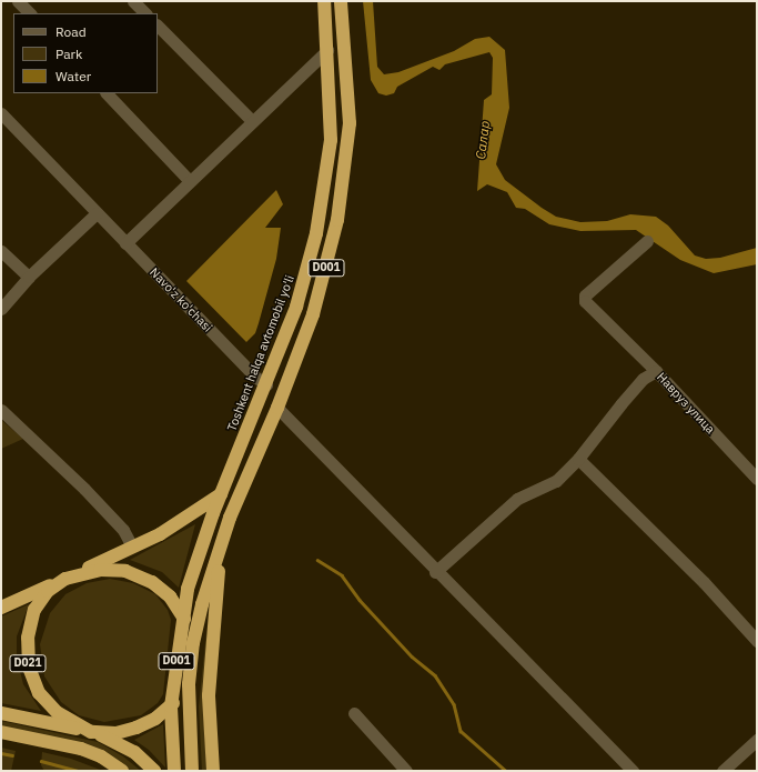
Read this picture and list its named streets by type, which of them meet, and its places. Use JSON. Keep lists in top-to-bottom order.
{
  "streets": {
    "highway": ["D001", "Toshkent halqa avtomobil yo'li", "D021"],
    "street": ["Navo'z ko'chasi", "Навруз улица"]
  },
  "crossings": [
    ["D001", "Toshkent halqa avtomobil yo'li"],
    ["D001", "D021"],
    ["Navo'z ko'chasi", "Toshkent halqa avtomobil yo'li"],
    ["Toshkent halqa avtomobil yo'li", "D021"]
  ],
  "water": ["Салар"],
  "legend": ["Road", "Park", "Water"]
}
